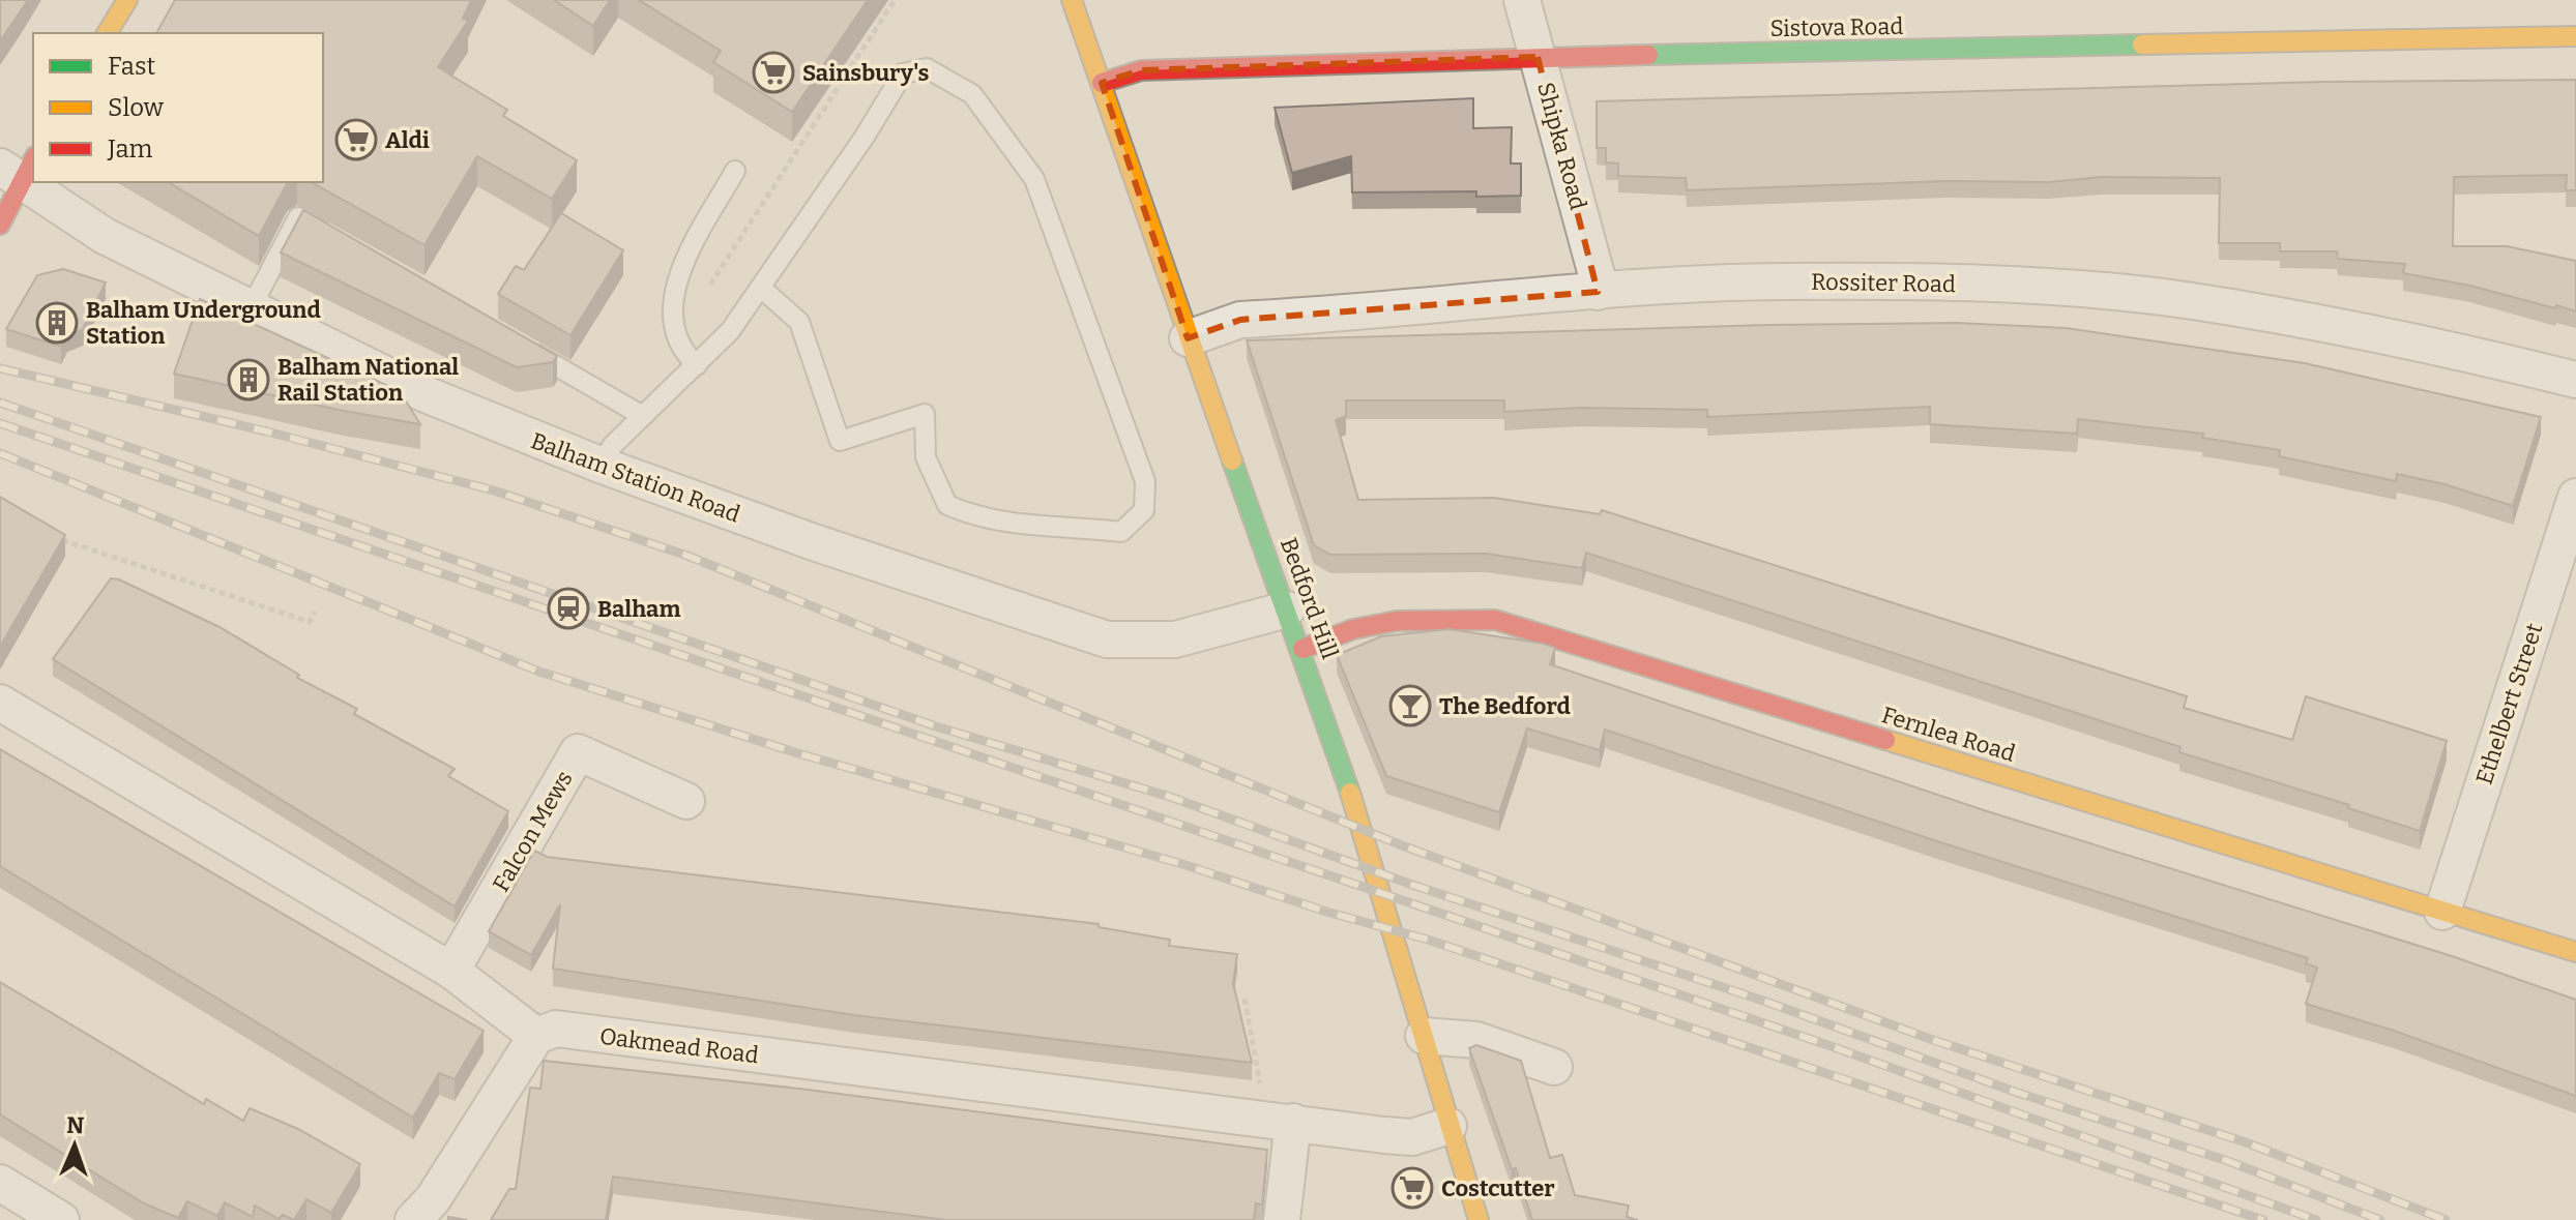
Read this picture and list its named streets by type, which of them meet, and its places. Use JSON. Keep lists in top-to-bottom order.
{
  "streets": {
    "main road": ["Sistova Road", "Bedford Hill", "Fernlea Road"],
    "street": [
      "Shipka Road",
      "Rossiter Road",
      "Balham Station Road",
      "Ethelbert Street",
      "Falcon Mews",
      "Oakmead Road"
    ]
  },
  "crossings": [
    ["Sistova Road", "Shipka Road"],
    ["Sistova Road", "Bedford Hill"],
    ["Shipka Road", "Rossiter Road"],
    ["Rossiter Road", "Bedford Hill"],
    ["Balham Station Road", "Bedford Hill"],
    ["Bedford Hill", "Fernlea Road"],
    ["Bedford Hill", "Oakmead Road"],
    ["Ethelbert Street", "Fernlea Road"]
  ],
  "places": {
    "supermarket": ["Sainsbury's", "Aldi", "Costcutter"],
    "building": ["Balham Underground Station", "Balham National Rail Station"],
    "station": ["Balham"],
    "bar": ["The Bedford"]
  },
  "legend": ["Fast", "Slow", "Jam"],
  "north": "top"
}
